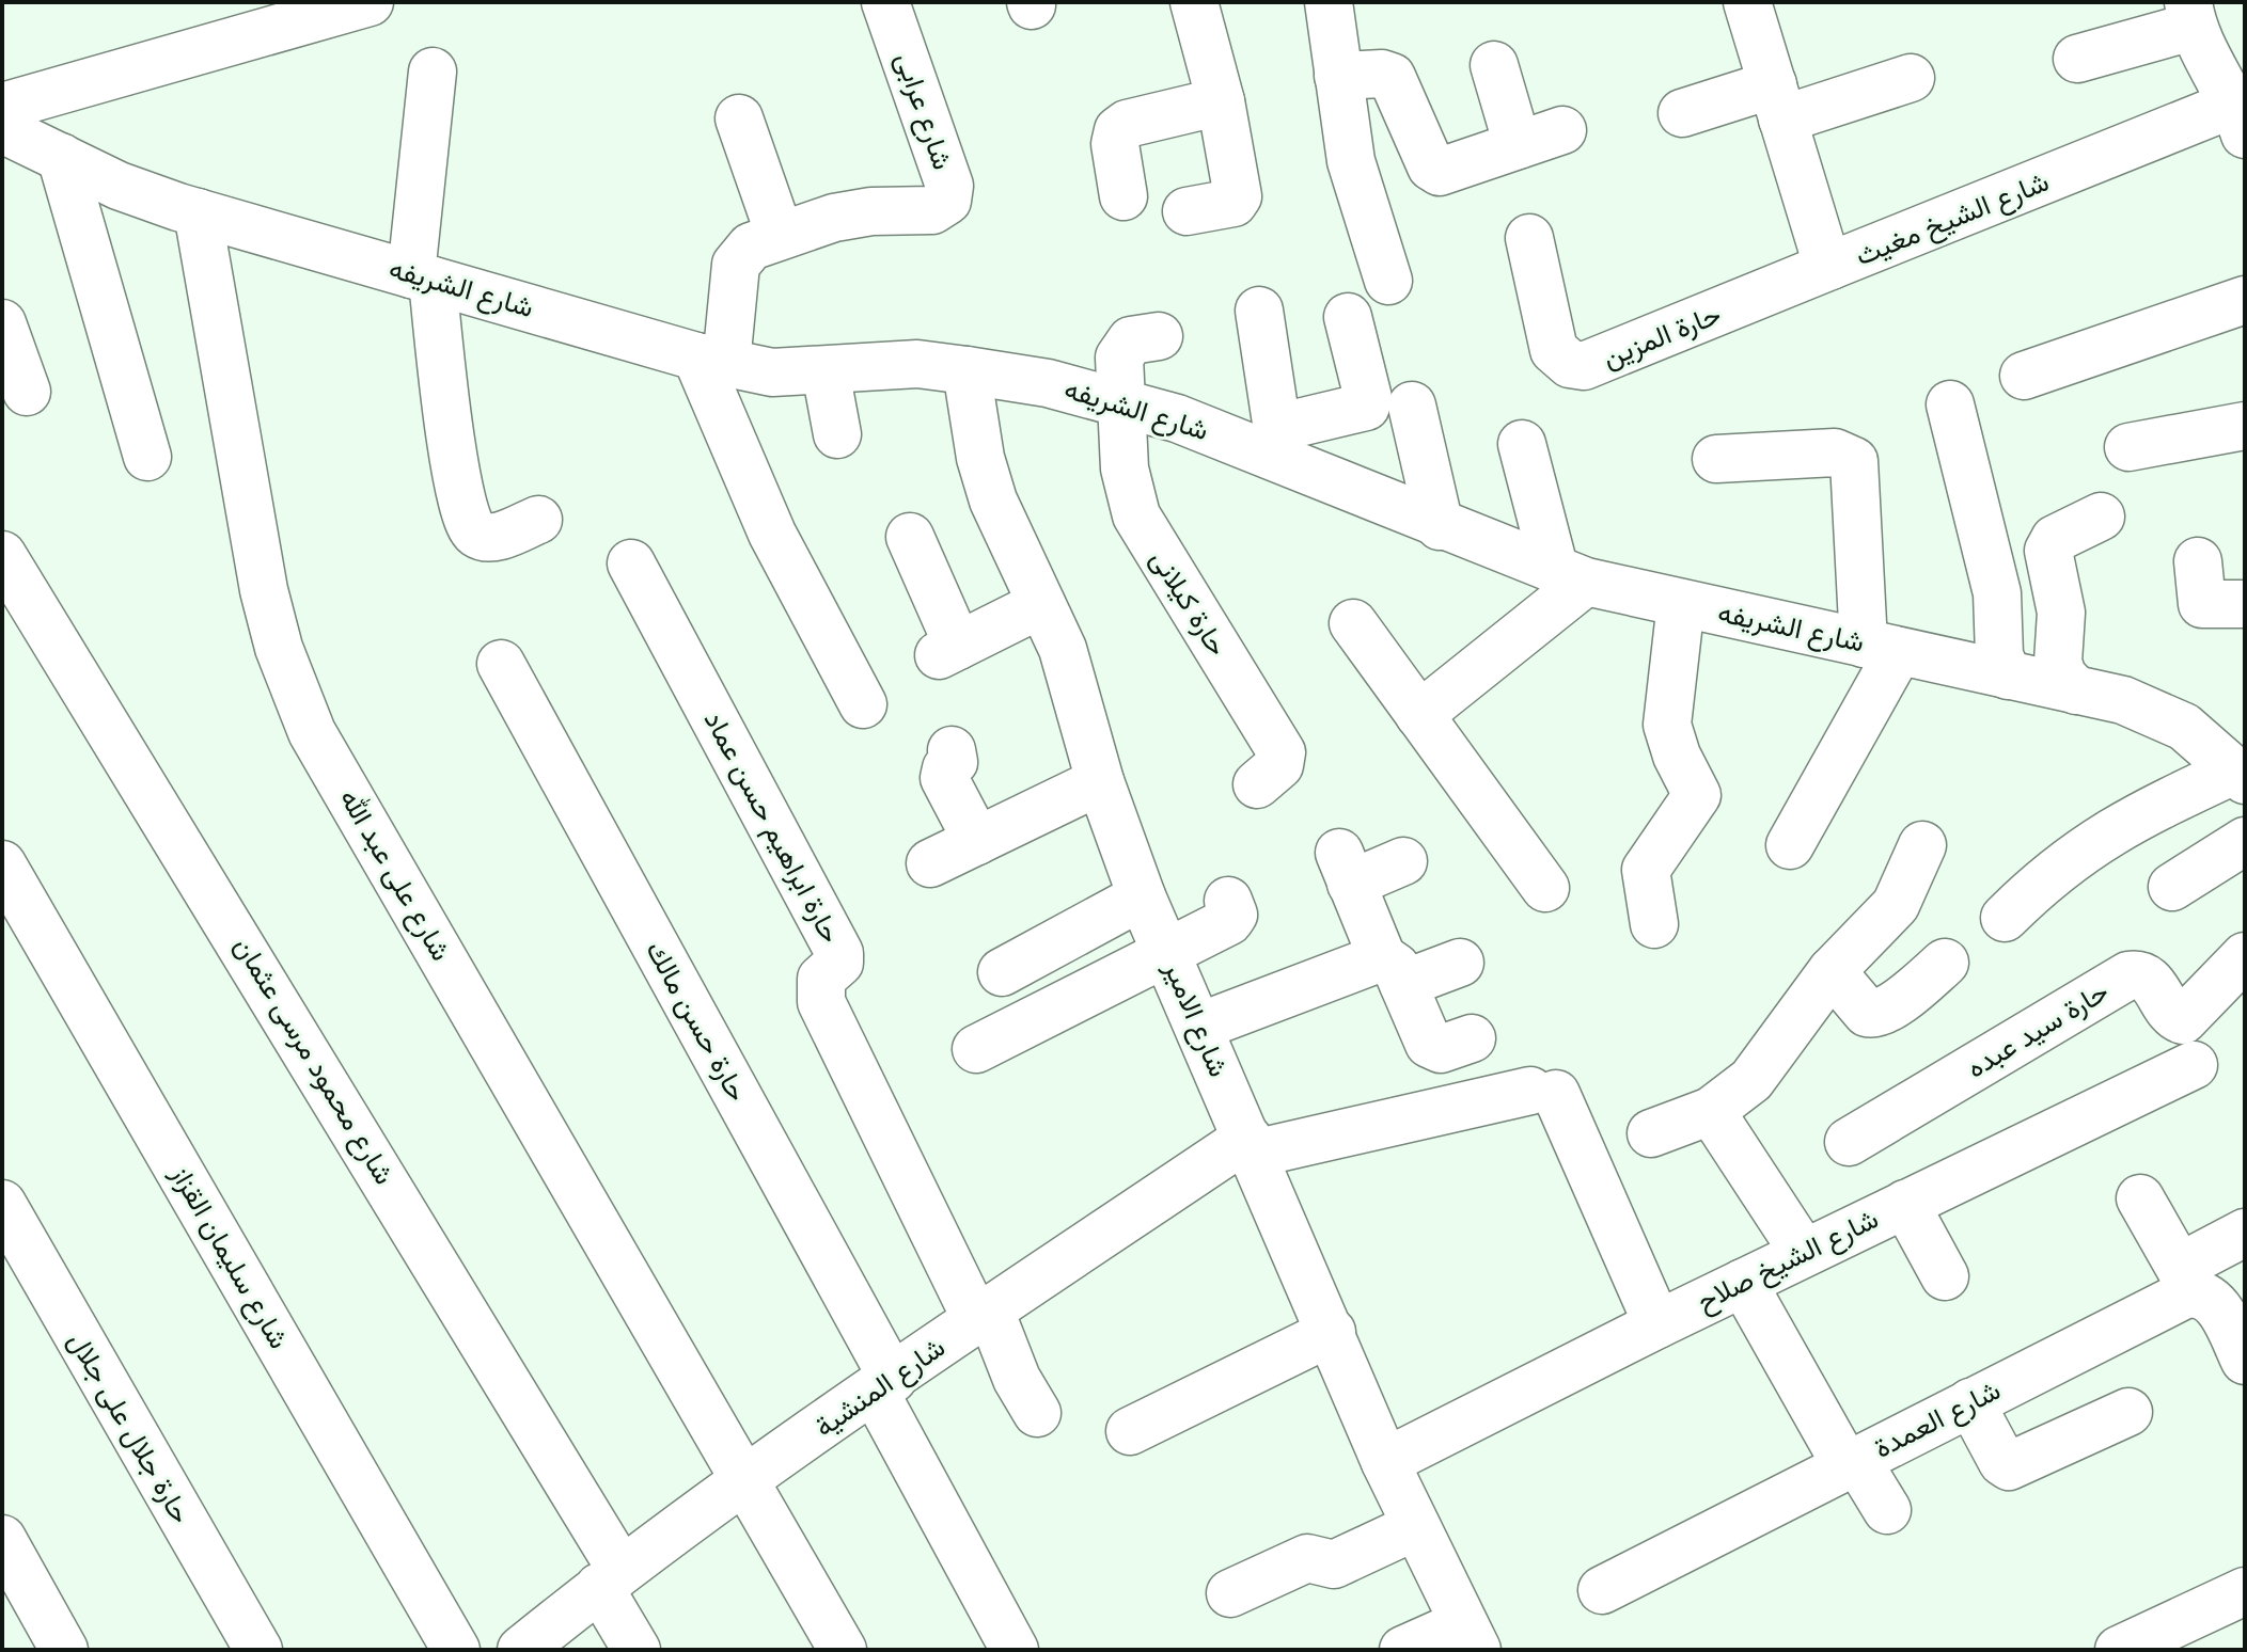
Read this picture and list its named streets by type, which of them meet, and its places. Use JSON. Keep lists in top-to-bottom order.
{
  "streets": {
    "street": [
      "شارع عرابى",
      "شارع الشيخ مغيث",
      "شارع الشريفه",
      "حارة المزين",
      "حارة كيلانى",
      "حارة ابراهيم حسن عماد",
      "شارع على عبد الله",
      "شارع الامير",
      "حارة حسن مالك",
      "حارة سيد عبده",
      "شارع محمود مرسى عثمان",
      "شارع سليمان القزاز",
      "شارع الشيخ صلاح",
      "شارع المنشية",
      "شارع العمدة",
      "حارة جلال على جلال"
    ]
  },
  "crossings": [
    ["شارع عرابى", "شارع الشريفه"],
    ["شارع الشيخ مغيث", "حارة المزين"],
    ["شارع الشريفه", "حارة كيلانى"],
    ["شارع الشريفه", "شارع على عبد الله"],
    ["شارع الشريفه", "شارع الامير"],
    ["حارة ابراهيم حسن عماد", "شارع المنشية"],
    ["شارع على عبد الله", "شارع المنشية"],
    ["شارع الامير", "شارع الشيخ صلاح"],
    ["شارع الامير", "شارع المنشية"],
    ["حارة حسن مالك", "شارع المنشية"],
    ["شارع محمود مرسى عثمان", "شارع المنشية"],
    ["شارع الشيخ صلاح", "شارع المنشية"]
  ]
}
